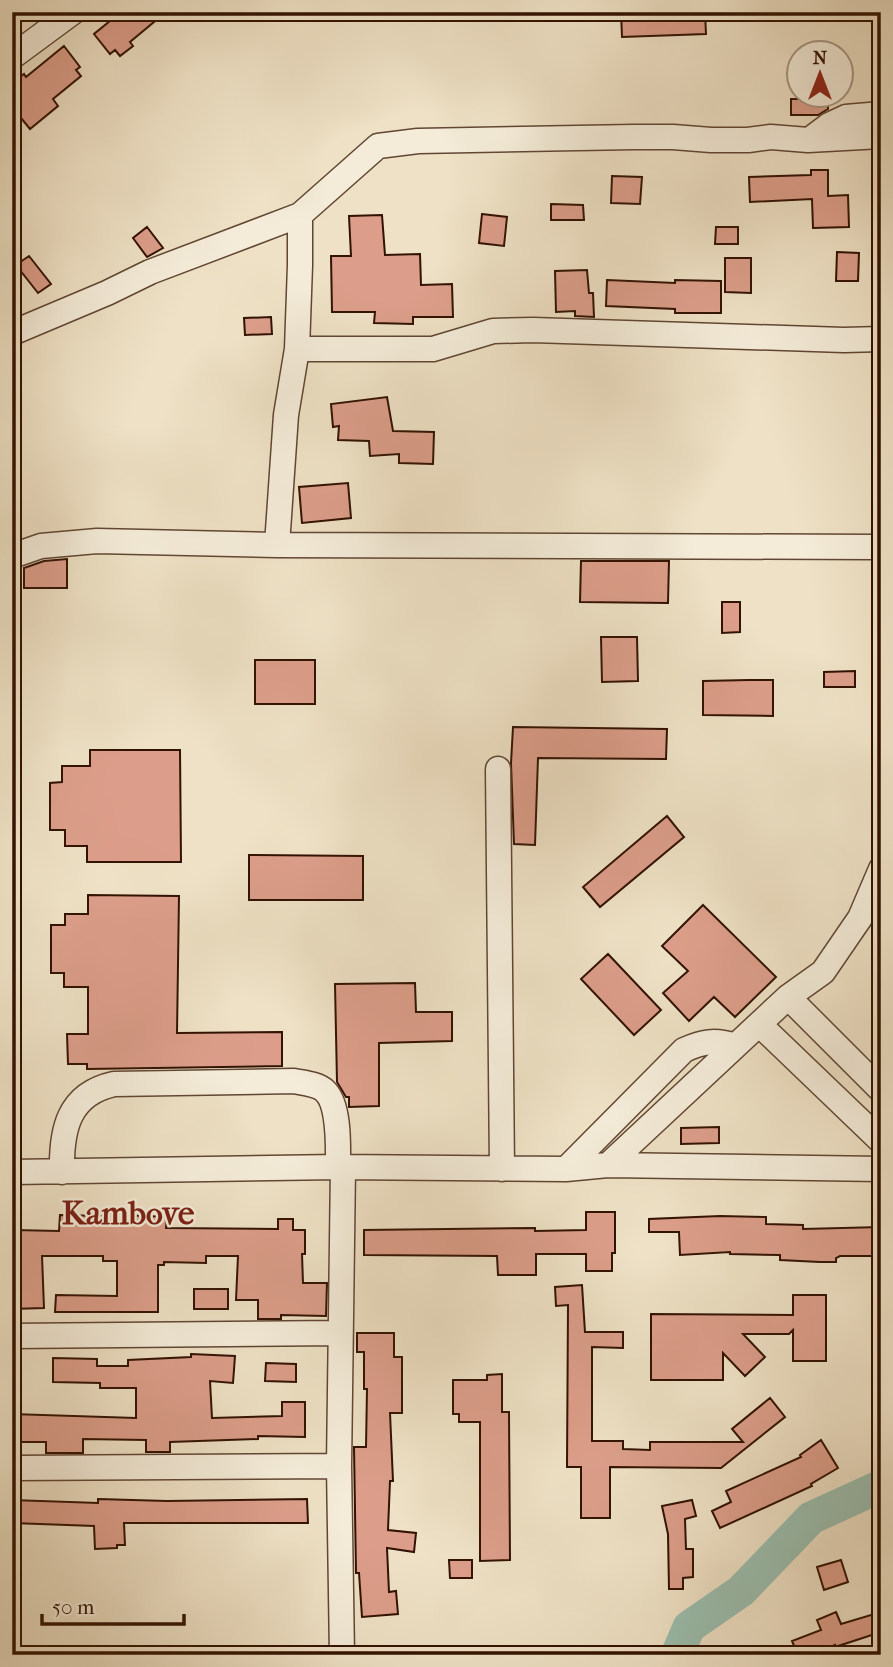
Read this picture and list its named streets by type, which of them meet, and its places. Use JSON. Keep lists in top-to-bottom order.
{
  "districts": ["Kambove"],
  "scale_bar": "50 m",
  "north": "top"
}
